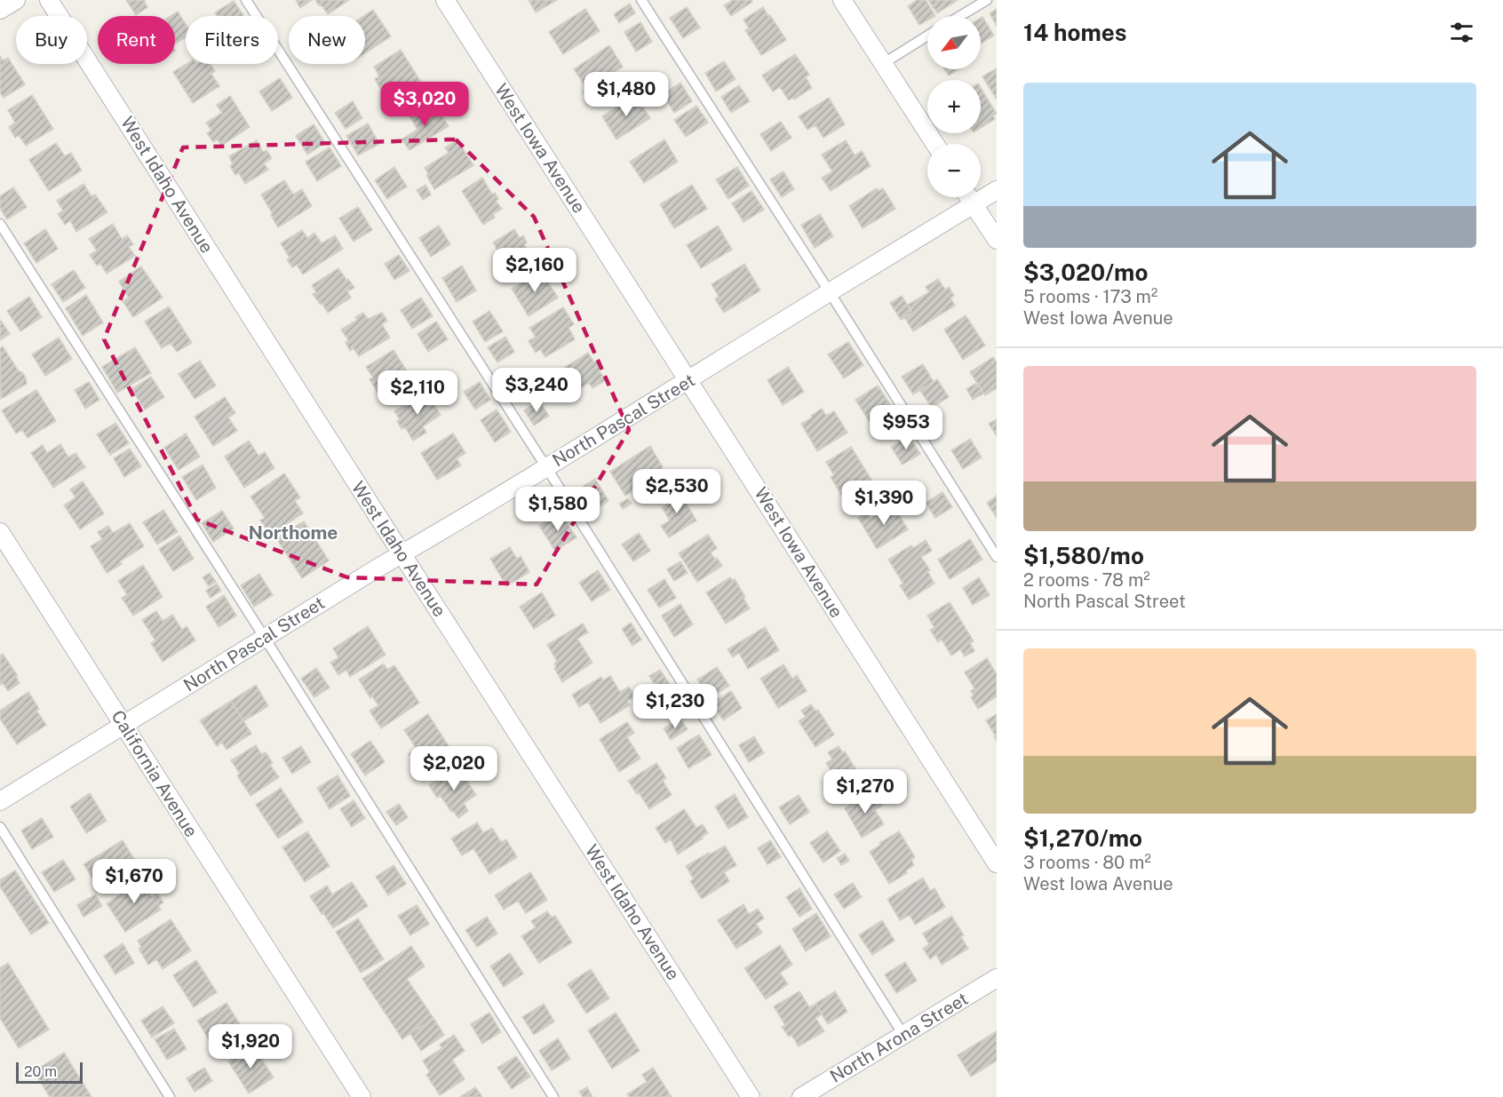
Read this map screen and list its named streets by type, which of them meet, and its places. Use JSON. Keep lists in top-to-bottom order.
{
  "streets": {
    "street": [
      "West Iowa Avenue",
      "West Idaho Avenue",
      "North Pascal Street",
      "California Avenue",
      "North Arona Street"
    ]
  },
  "crossings": [
    ["West Iowa Avenue", "North Pascal Street"],
    ["West Idaho Avenue", "North Pascal Street"],
    ["North Pascal Street", "California Avenue"]
  ],
  "districts": ["Northome"],
  "scale_bar": "20 m",
  "north": "bottom left",
  "page": {
    "heading": "14 homes",
    "map_buttons": ["+", "−"],
    "chip": [
      "Buy",
      "Rent",
      "Filters",
      "New"
    ],
    "list": [
      {
        "name": "$3,020/mo",
        "note": "5 rooms · 173 m² · West Iowa Avenue"
      },
      {
        "name": "$1,580/mo",
        "note": "2 rooms · 78 m² · North Pascal Street"
      },
      {
        "name": "$1,270/mo",
        "note": "3 rooms · 80 m² · West Iowa Avenue"
      }
    ],
    "price": [
      "$1,480",
      "$3,020",
      "$2,160",
      "$3,240",
      "$2,110",
      "$953",
      "$2,530",
      "$1,390",
      "$1,580",
      "$1,230",
      "$2,020",
      "$1,270",
      "$1,670",
      "$1,920"
    ],
    "scale": "20 m"
  }
}
